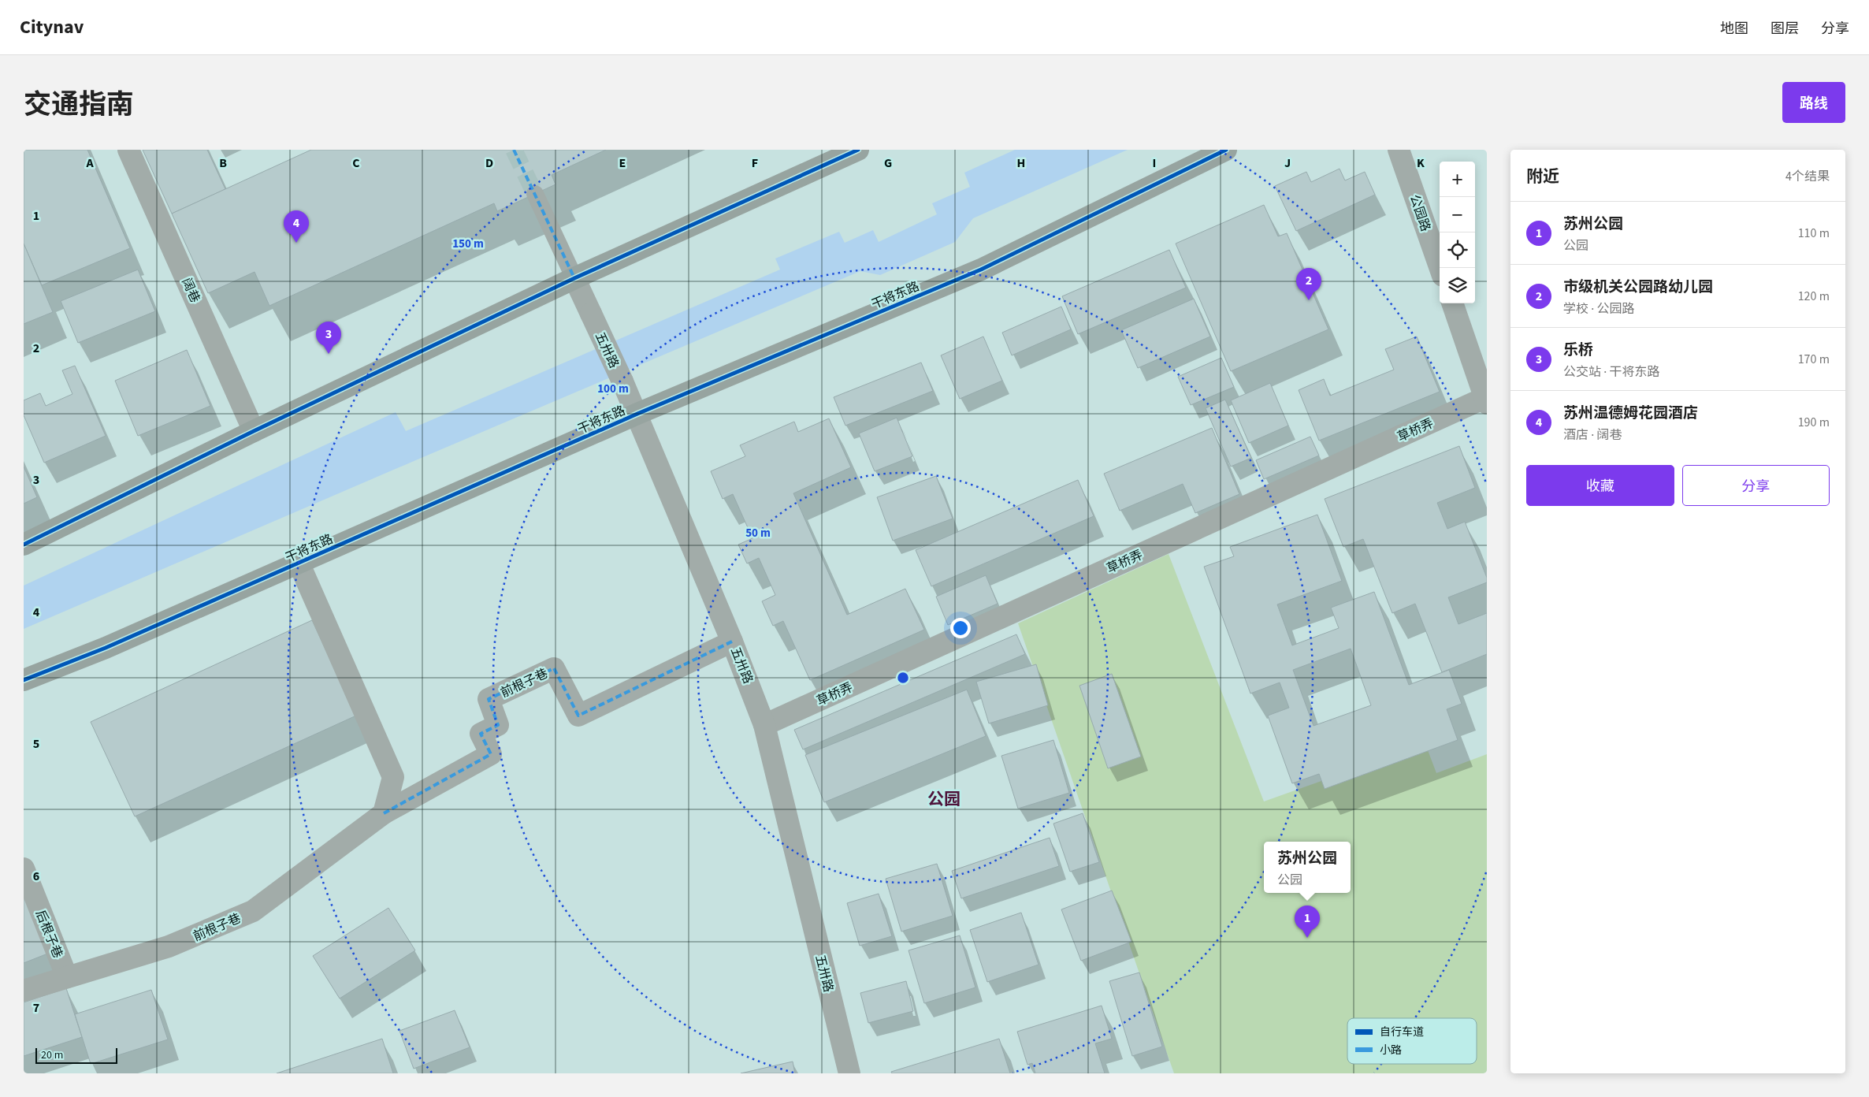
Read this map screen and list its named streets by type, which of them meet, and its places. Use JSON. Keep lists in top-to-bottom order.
{
  "streets": {
    "main road": ["干将东路"],
    "street": [
      "公园路",
      "阔巷",
      "五卅路",
      "草桥弄",
      "前根子巷",
      "后根子巷"
    ]
  },
  "crossings": [
    ["干将东路", "五卅路"],
    ["五卅路", "草桥弄"],
    ["五卅路", "前根子巷"],
    ["前根子巷", "后根子巷"]
  ],
  "districts": ["公园"],
  "legend": ["自行车道", "小路"],
  "scale_bar": "20 m",
  "page": {
    "header": "Citynav",
    "nav": ["地图", "图层", "分享"],
    "title": "交通指南",
    "buttons": [
      "路线",
      ["收藏", "分享"]
    ],
    "heading": ["附近", "4个结果"],
    "map_buttons": ["+", "−"],
    "list": [
      {
        "mark": "1",
        "name": "苏州公园",
        "note": "公园",
        "value": "110 m"
      },
      {
        "mark": "2",
        "name": "市级机关公园路幼儿园",
        "note": "学校 · 公园路",
        "value": "120 m"
      },
      {
        "mark": "3",
        "name": "乐桥",
        "note": "公交站 · 干将东路",
        "value": "170 m"
      },
      {
        "mark": "4",
        "name": "苏州温德姆花园酒店",
        "note": "酒店 · 阔巷",
        "value": "190 m"
      }
    ],
    "pins": [
      "4",
      "2",
      "3",
      "1"
    ],
    "popup": ["苏州公园", "公园"],
    "scale": "20 m"
  },
  "grid": {
    "columns": [
      "A",
      "B",
      "C",
      "D",
      "E",
      "F",
      "G",
      "H",
      "I",
      "J",
      "K"
    ],
    "rows": [
      "1",
      "2",
      "3",
      "4",
      "5",
      "6",
      "7"
    ]
  },
  "rings": ["150 m", "100 m", "50 m"]
}
